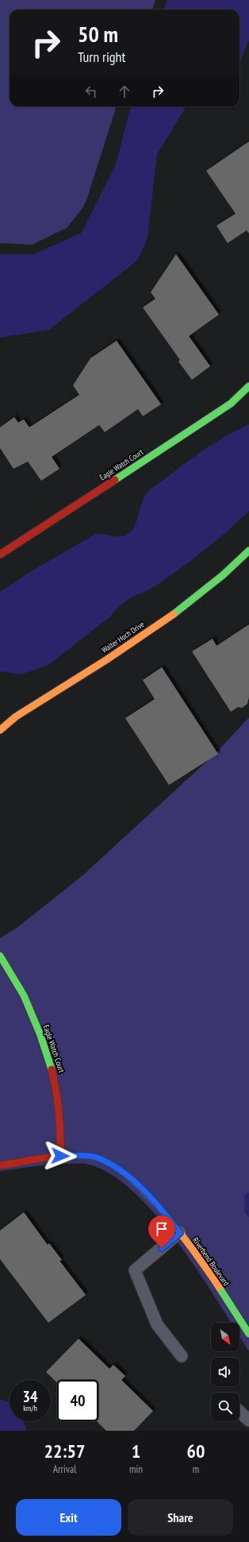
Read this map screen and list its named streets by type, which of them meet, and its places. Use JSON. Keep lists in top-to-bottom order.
{
  "streets": {
    "street": ["Eagle Watch Court", "Walter Hoch Drive", "Riverbend Boulevard"]
  },
  "crossings": [
    ["Eagle Watch Court", "Riverbend Boulevard"]
  ],
  "north": "bottom right",
  "page": {
    "turn": ["50 m", "Turn right"],
    "speed": "34 km/h",
    "limit": "40",
    "eta": [
      "22:57",
      "Arrival",
      "1",
      "min",
      "60",
      "m"
    ],
    "buttons": ["Exit", "Share"]
  }
}
